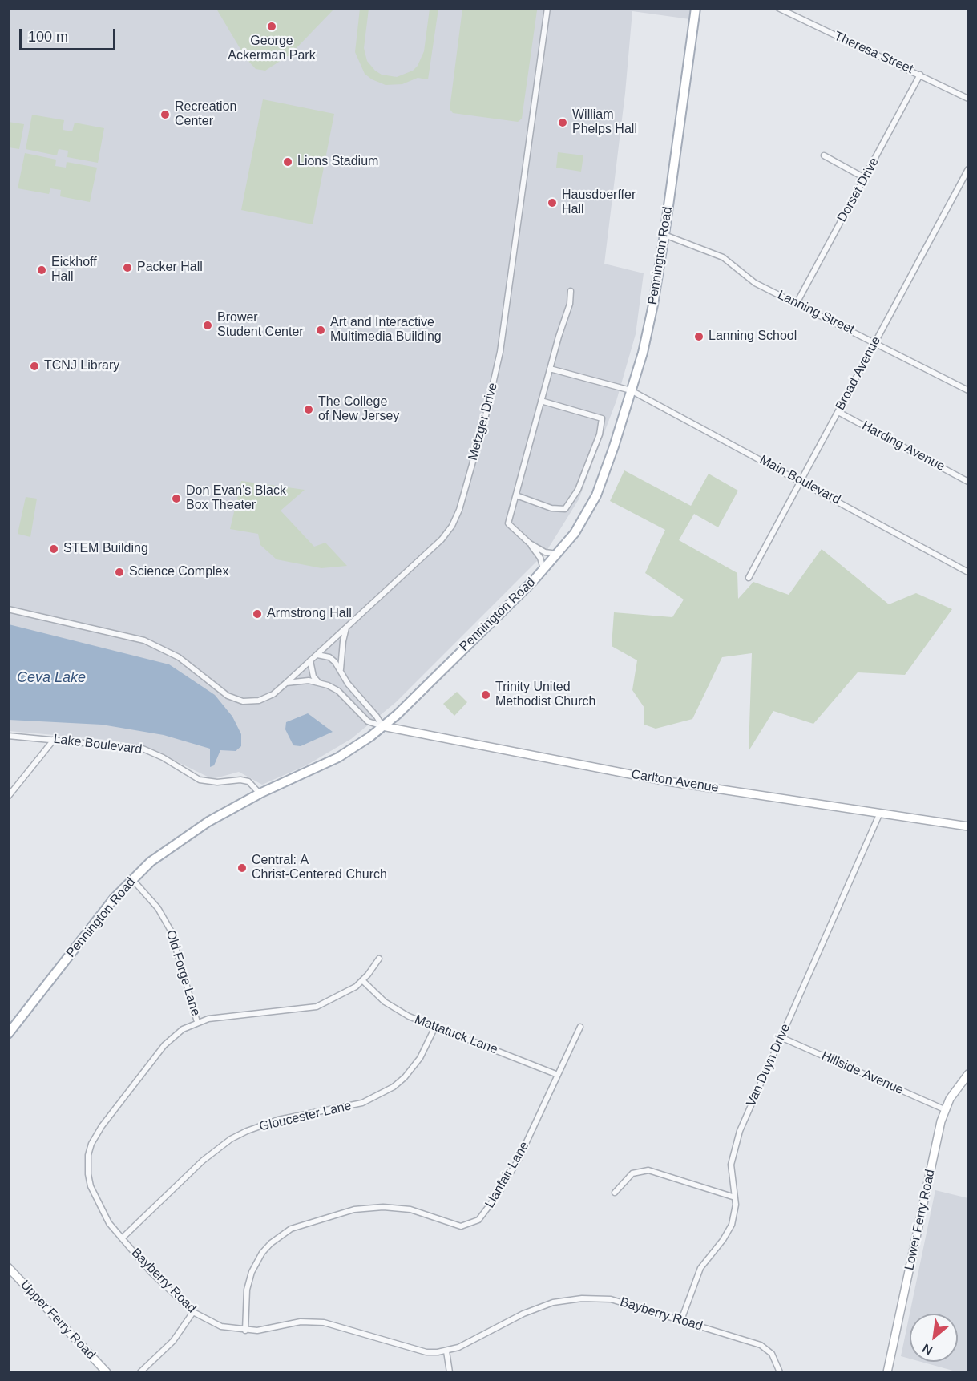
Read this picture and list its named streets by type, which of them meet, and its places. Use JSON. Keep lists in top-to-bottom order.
{
  "streets": {
    "main road": ["Pennington Road"],
    "street": [
      "Theresa Street",
      "Dorset Drive",
      "Lanning Street",
      "Broad Avenue",
      "Metzger Drive",
      "Harding Avenue",
      "Main Boulevard",
      "Lake Boulevard",
      "Carlton Avenue",
      "Old Forge Lane",
      "Mattatuck Lane",
      "Van Duyn Drive",
      "Hillside Avenue",
      "Gloucester Lane",
      "Llanfair Lane",
      "Lower Ferry Road",
      "Bayberry Road",
      "Upper Ferry Road"
    ]
  },
  "crossings": [
    ["Theresa Street", "Dorset Drive"],
    ["Dorset Drive", "Lanning Street"],
    ["Pennington Road", "Lanning Street"],
    ["Pennington Road", "Main Boulevard"],
    ["Pennington Road", "Lake Boulevard"],
    ["Pennington Road", "Carlton Avenue"],
    ["Pennington Road", "Old Forge Lane"],
    ["Lanning Street", "Broad Avenue"],
    ["Broad Avenue", "Harding Avenue"],
    ["Broad Avenue", "Main Boulevard"],
    ["Carlton Avenue", "Van Duyn Drive"],
    ["Old Forge Lane", "Bayberry Road"],
    ["Mattatuck Lane", "Gloucester Lane"],
    ["Mattatuck Lane", "Llanfair Lane"],
    ["Mattatuck Lane", "Bayberry Road"],
    ["Van Duyn Drive", "Hillside Avenue"],
    ["Van Duyn Drive", "Bayberry Road"],
    ["Hillside Avenue", "Lower Ferry Road"],
    ["Gloucester Lane", "Bayberry Road"],
    ["Llanfair Lane", "Bayberry Road"]
  ],
  "water": ["Ceva Lake"],
  "places": [
    "George Ackerman Park",
    "Recreation Center",
    "William Phelps Hall",
    "Lions Stadium",
    "Hausdoerffer Hall",
    "Packer Hall",
    "Eickhoff Hall",
    "Brower Student Center",
    "Art and Interactive Multimedia Building",
    "Lanning School",
    "TCNJ Library",
    "The College of New Jersey",
    "Don Evan's Black Box Theater",
    "STEM Building",
    "Science Complex",
    "Armstrong Hall",
    "Trinity United Methodist Church",
    "Central: A Christ-Centered Church"
  ],
  "scale_bar": "100 m",
  "north": "bottom left"
}
